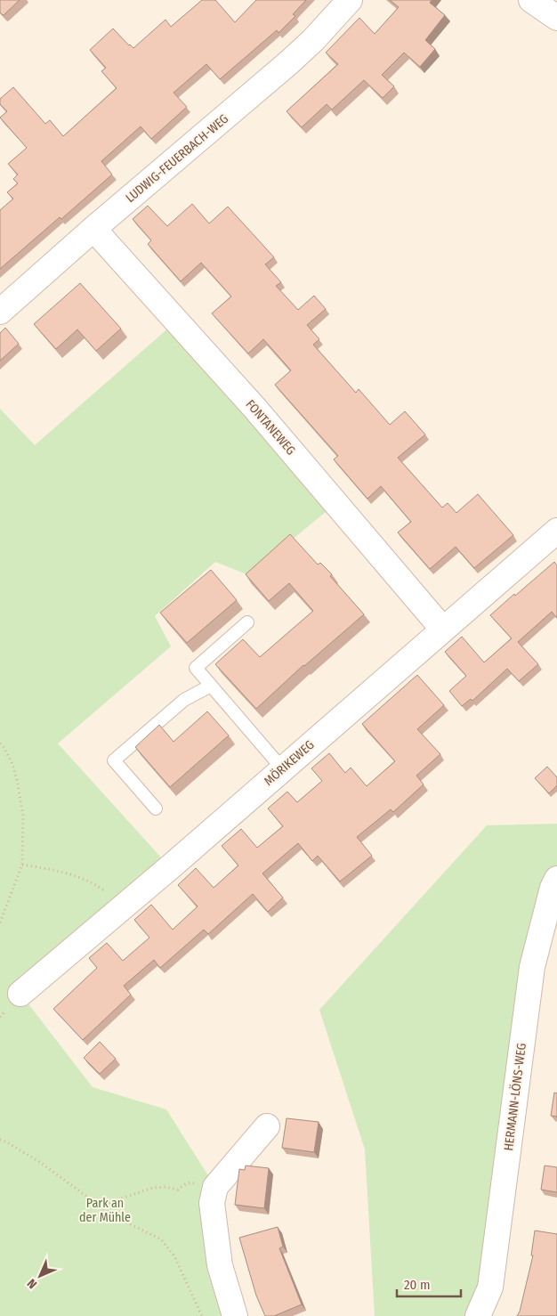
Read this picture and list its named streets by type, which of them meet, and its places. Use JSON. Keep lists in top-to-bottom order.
{
  "streets": {
    "street": [
      "LUDWIG-FEUERBACH-WEG",
      "FONTANEWEG",
      "MÖRIKEWEG",
      "HERMANN-LÖNS-WEG"
    ]
  },
  "crossings": [
    ["LUDWIG-FEUERBACH-WEG", "FONTANEWEG"],
    ["FONTANEWEG", "MÖRIKEWEG"]
  ],
  "parks": ["Park an der Mühle"],
  "scale_bar": "20 m",
  "north": "bottom left"
}
